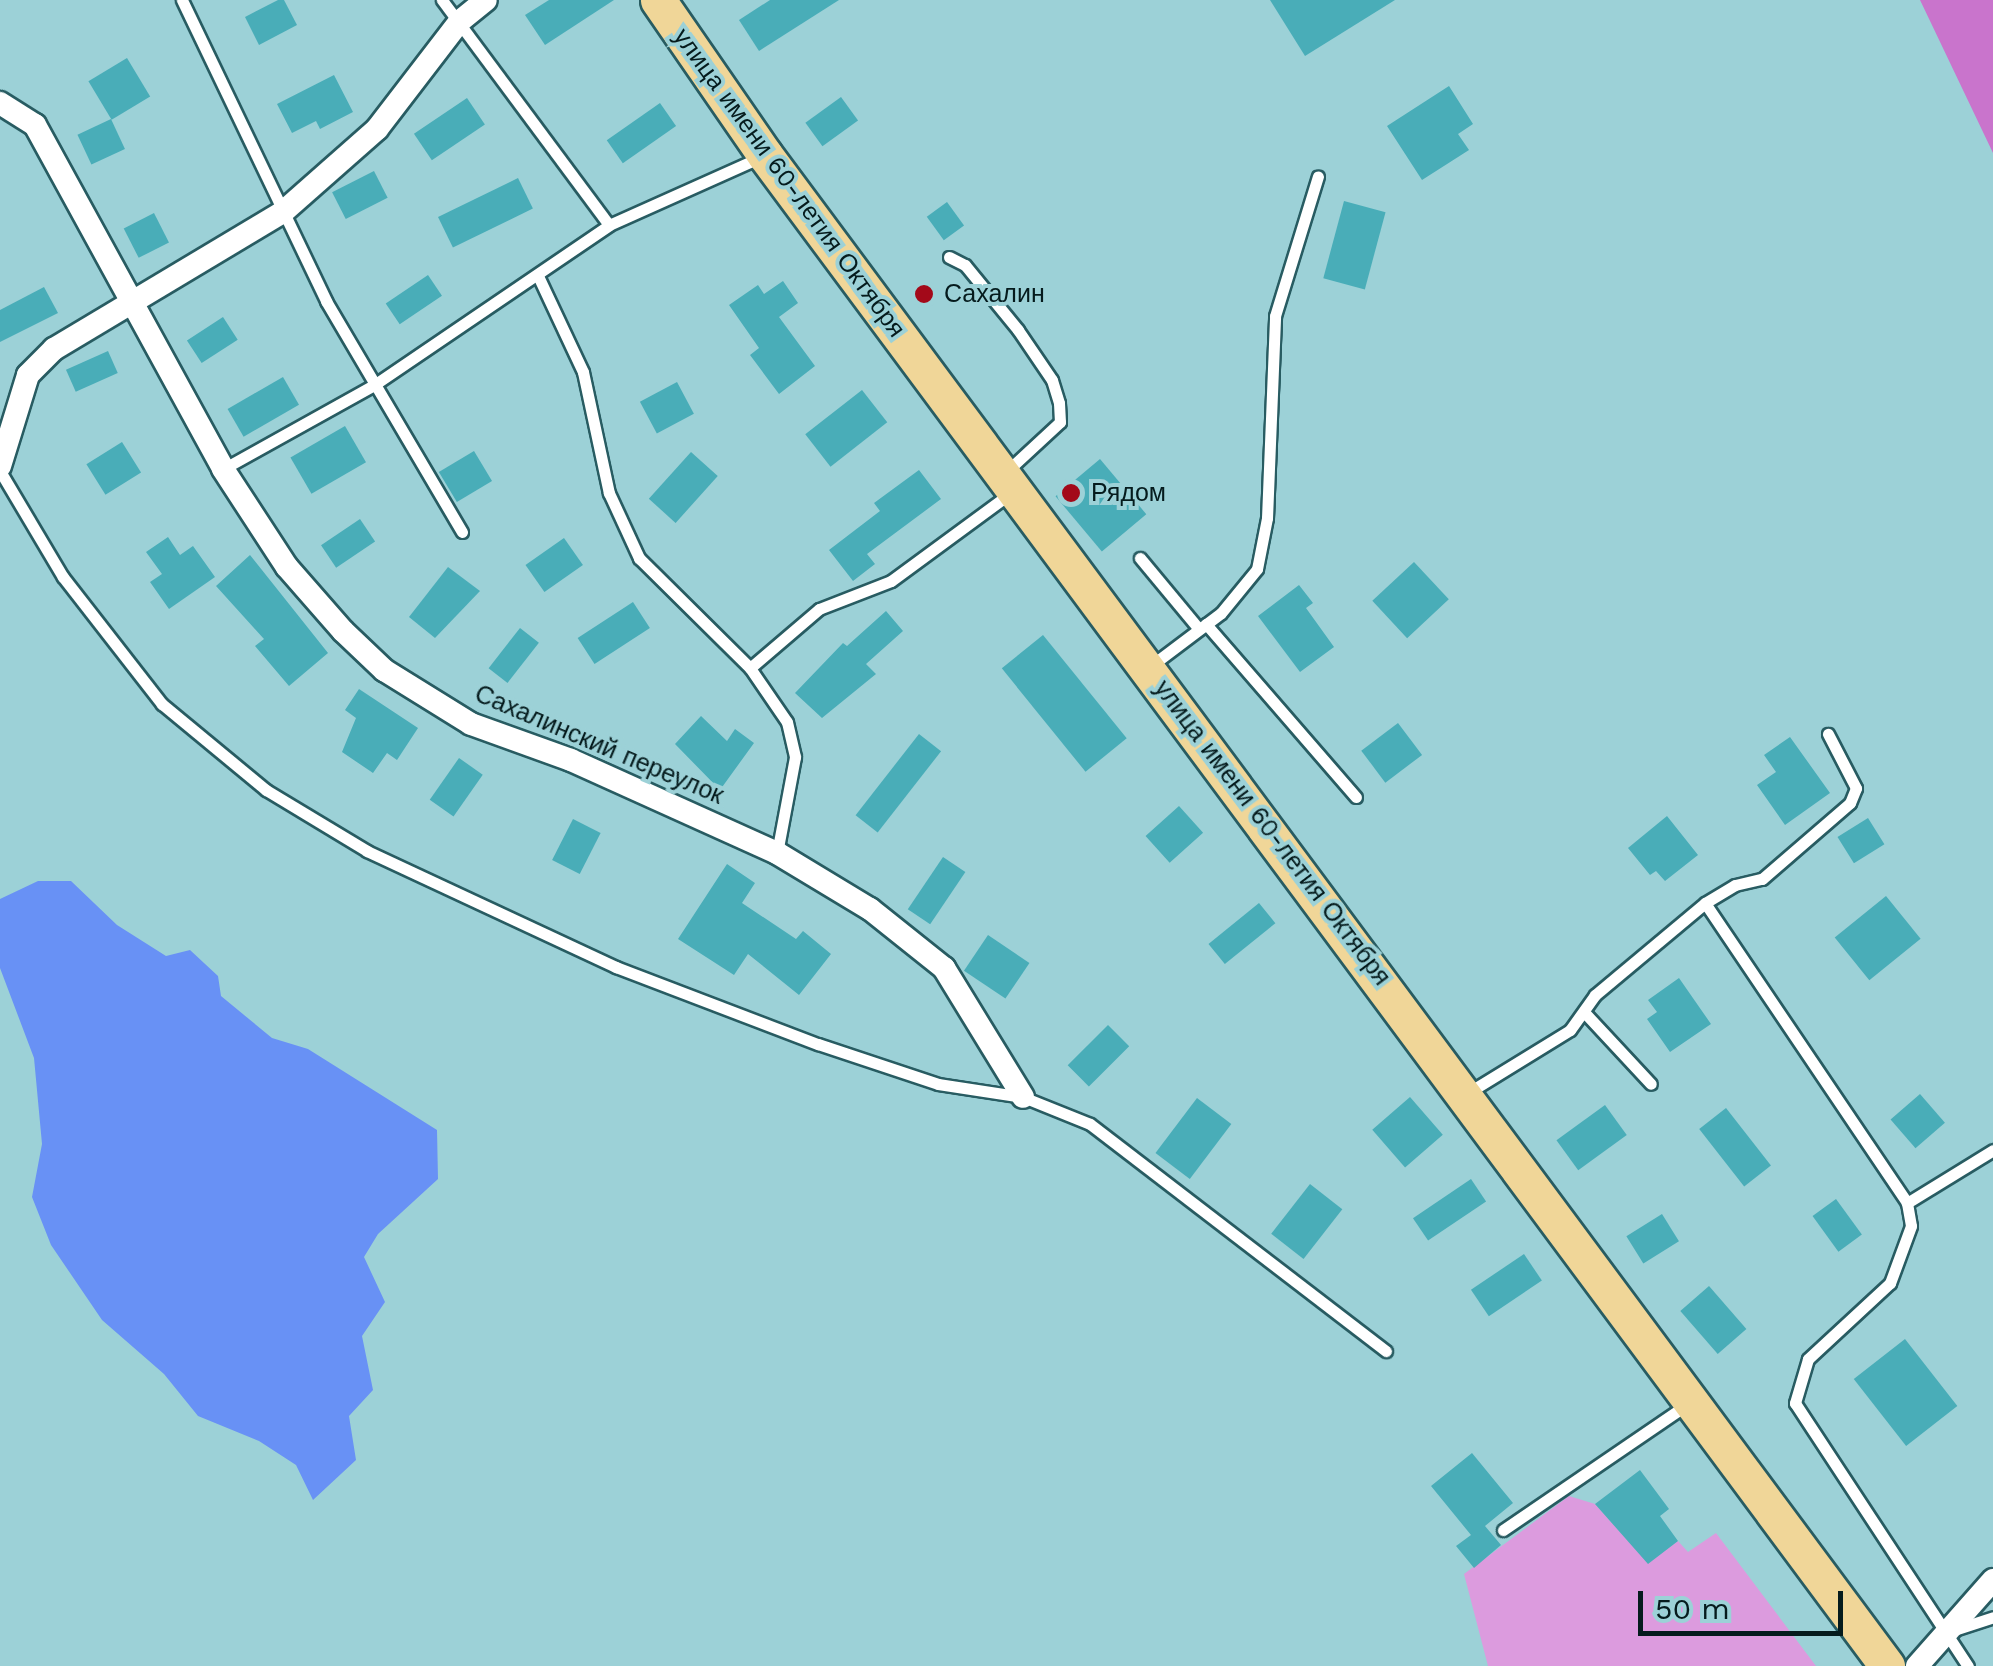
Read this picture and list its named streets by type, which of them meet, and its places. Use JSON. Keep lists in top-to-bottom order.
{
  "streets": {
    "main road": ["улица имени 60-летия Октября"],
    "street": ["Сахалинский переулок"]
  },
  "places": ["Сахалин", "Рядом"],
  "scale_bar": "50 m"
}
